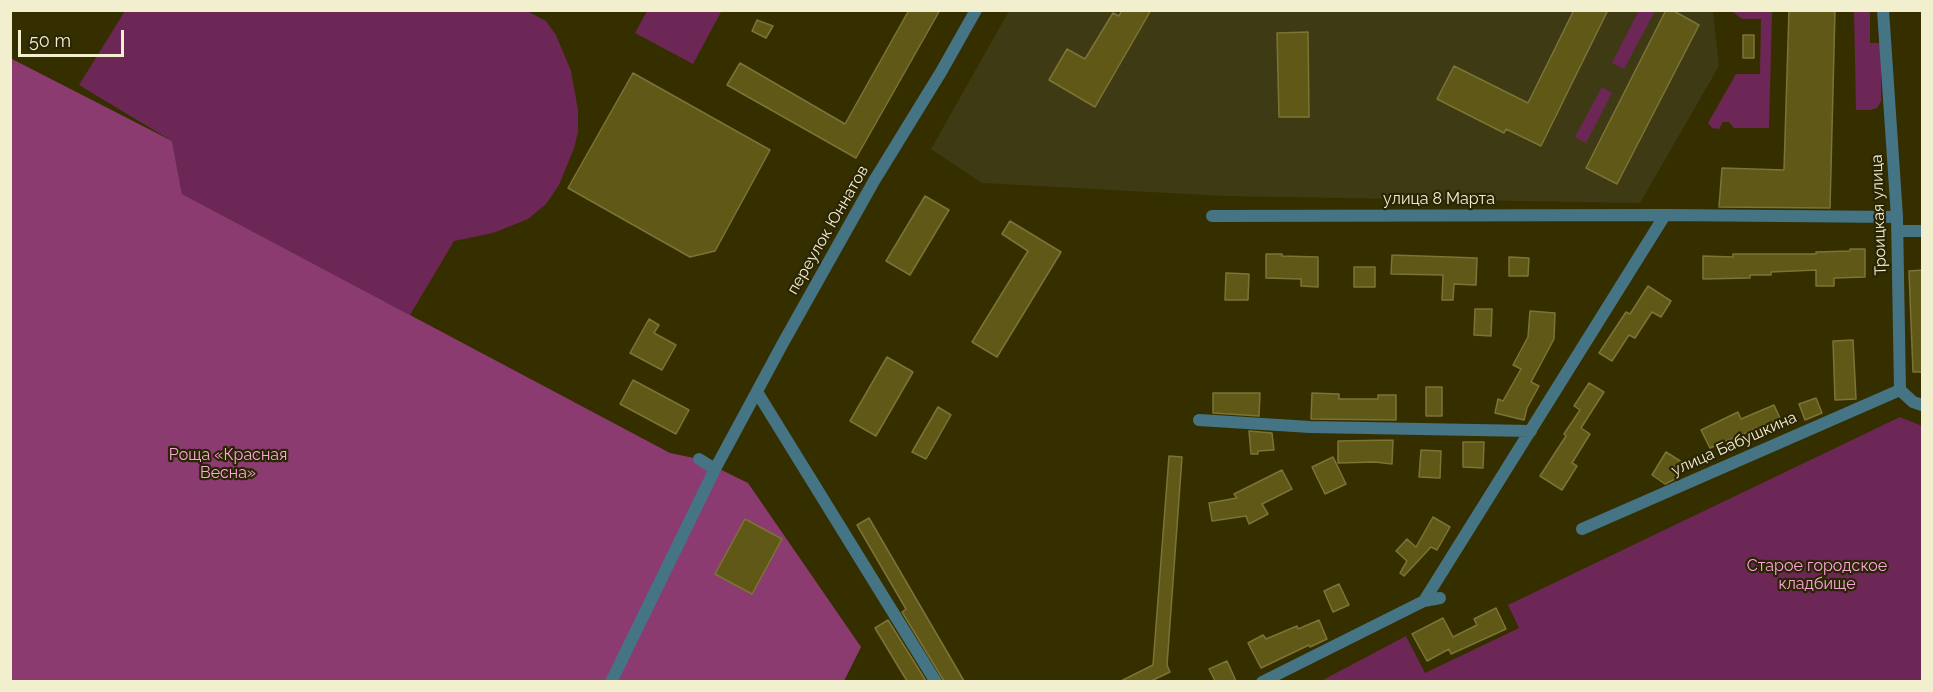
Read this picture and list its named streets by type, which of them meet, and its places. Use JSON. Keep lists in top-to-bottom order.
{
  "streets": {
    "street": [
      "улица 8 Марта",
      "Троицкая улица",
      "переулок Юннатов",
      "улица Бабушкина"
    ]
  },
  "crossings": [
    ["улица 8 Марта", "Троицкая улица"],
    ["Троицкая улица", "улица Бабушкина"]
  ],
  "parks": ["Роща «Красная Весна»", "Старое городское кладбище"],
  "scale_bar": "50 m"
}
